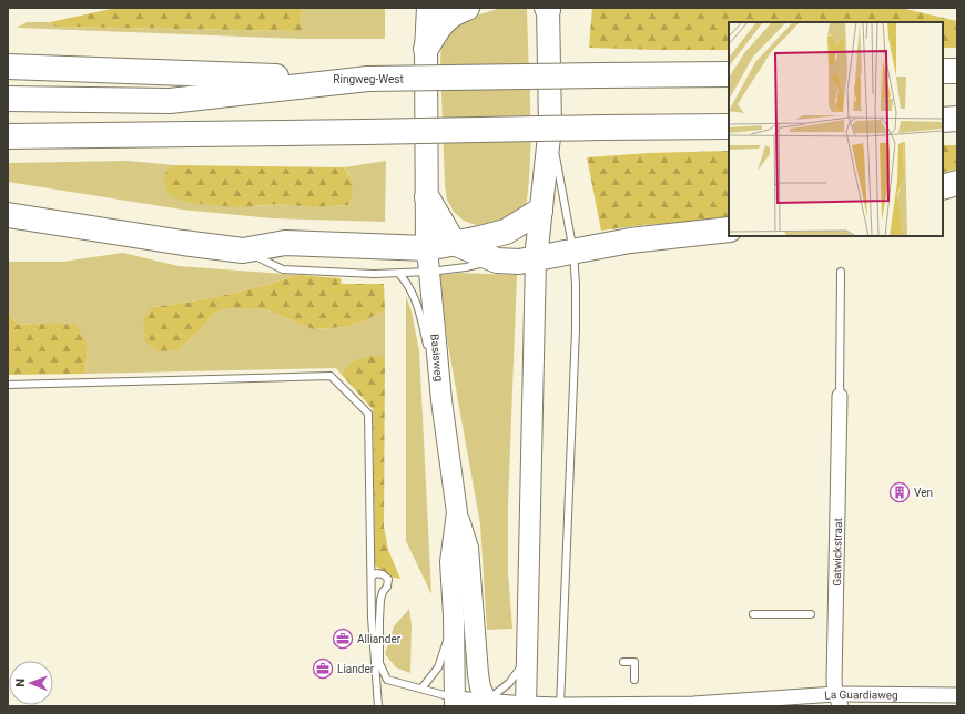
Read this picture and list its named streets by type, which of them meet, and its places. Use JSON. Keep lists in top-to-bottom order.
{
  "streets": {
    "highway": ["Ringweg-West"],
    "main road": ["Basisweg"],
    "street": ["Gatwickstraat", "La Guardiaweg"]
  },
  "crossings": [
    ["Basisweg", "La Guardiaweg"],
    ["Gatwickstraat", "La Guardiaweg"]
  ],
  "places": {
    "building": ["Ven"],
    "office": ["Alliander", "Liander"]
  },
  "north": "left"
}
